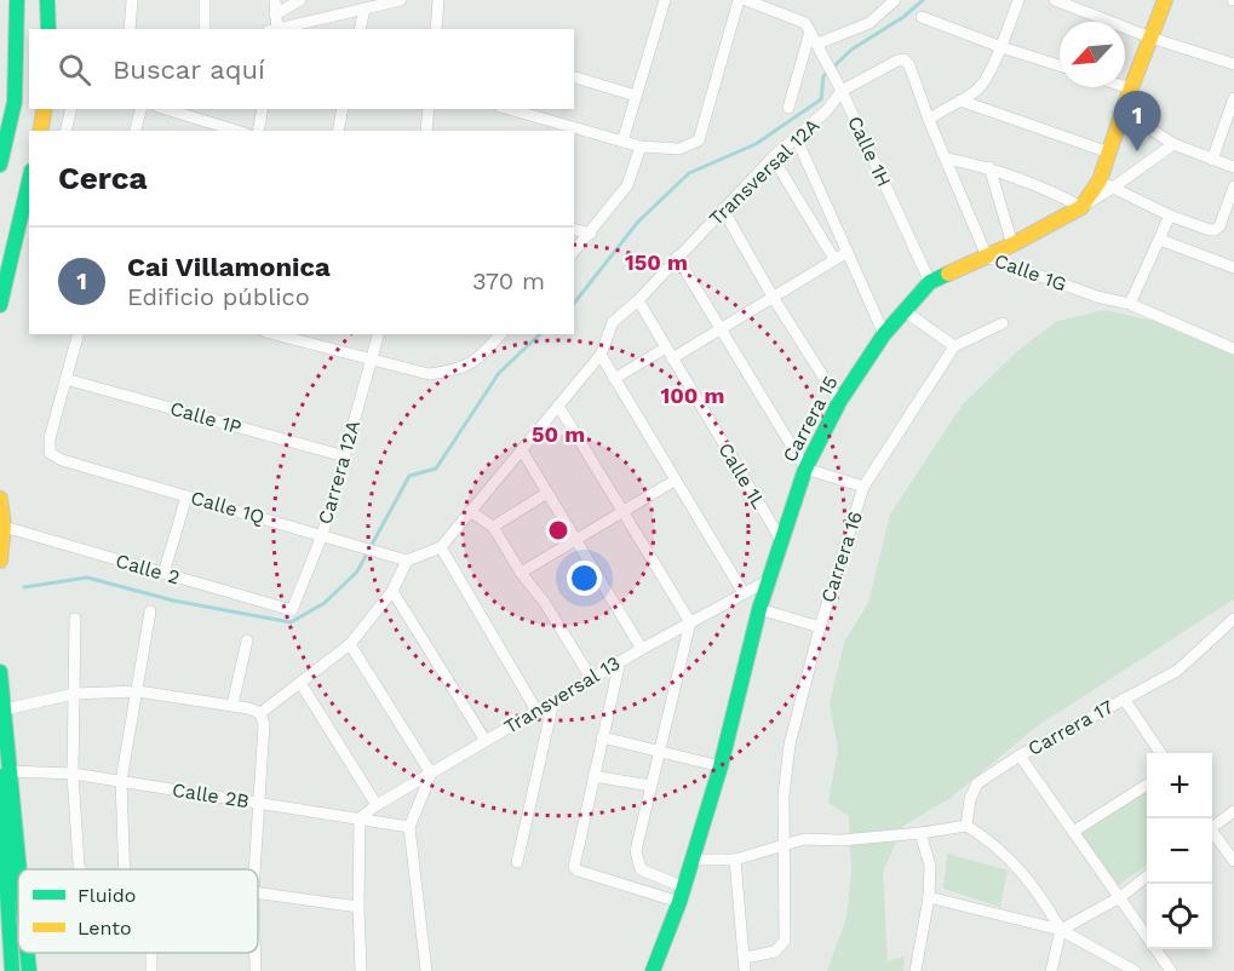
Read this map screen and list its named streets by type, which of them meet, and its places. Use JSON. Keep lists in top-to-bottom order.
{
  "streets": {
    "main road": ["Carrera 15"],
    "street": [
      "Calle 1H",
      "Transversal 12A",
      "Calle 1G",
      "Calle 1P",
      "Carrera 12A",
      "Calle 1L",
      "Calle 1Q",
      "Carrera 16",
      "Calle 2",
      "Transversal 13",
      "Carrera 17",
      "Calle 2B"
    ]
  },
  "crossings": [
    ["Calle 1H", "Transversal 12A"],
    ["Calle 1H", "Carrera 15"],
    ["Transversal 12A", "Calle 1G"],
    ["Transversal 12A", "Calle 1L"],
    ["Transversal 12A", "Calle 1Q"],
    ["Calle 1G", "Carrera 15"],
    ["Calle 1P", "Carrera 12A"],
    ["Calle 1P", "Calle 1Q"],
    ["Carrera 15", "Calle 1L"],
    ["Carrera 15", "Transversal 13"],
    ["Carrera 12A", "Calle 1Q"],
    ["Carrera 12A", "Calle 2"],
    ["Transversal 13", "Calle 2B"]
  ],
  "legend": ["Fluido", "Lento"],
  "north": "bottom left",
  "page": {
    "search": "Buscar aquí",
    "pins": "1",
    "heading": "Cerca",
    "list": [
      {
        "mark": "1",
        "name": "Cai Villamonica",
        "note": "Edificio público",
        "value": "370 m"
      }
    ],
    "map_buttons": ["+", "−"]
  },
  "rings": ["150 m", "100 m", "50 m"]
}
